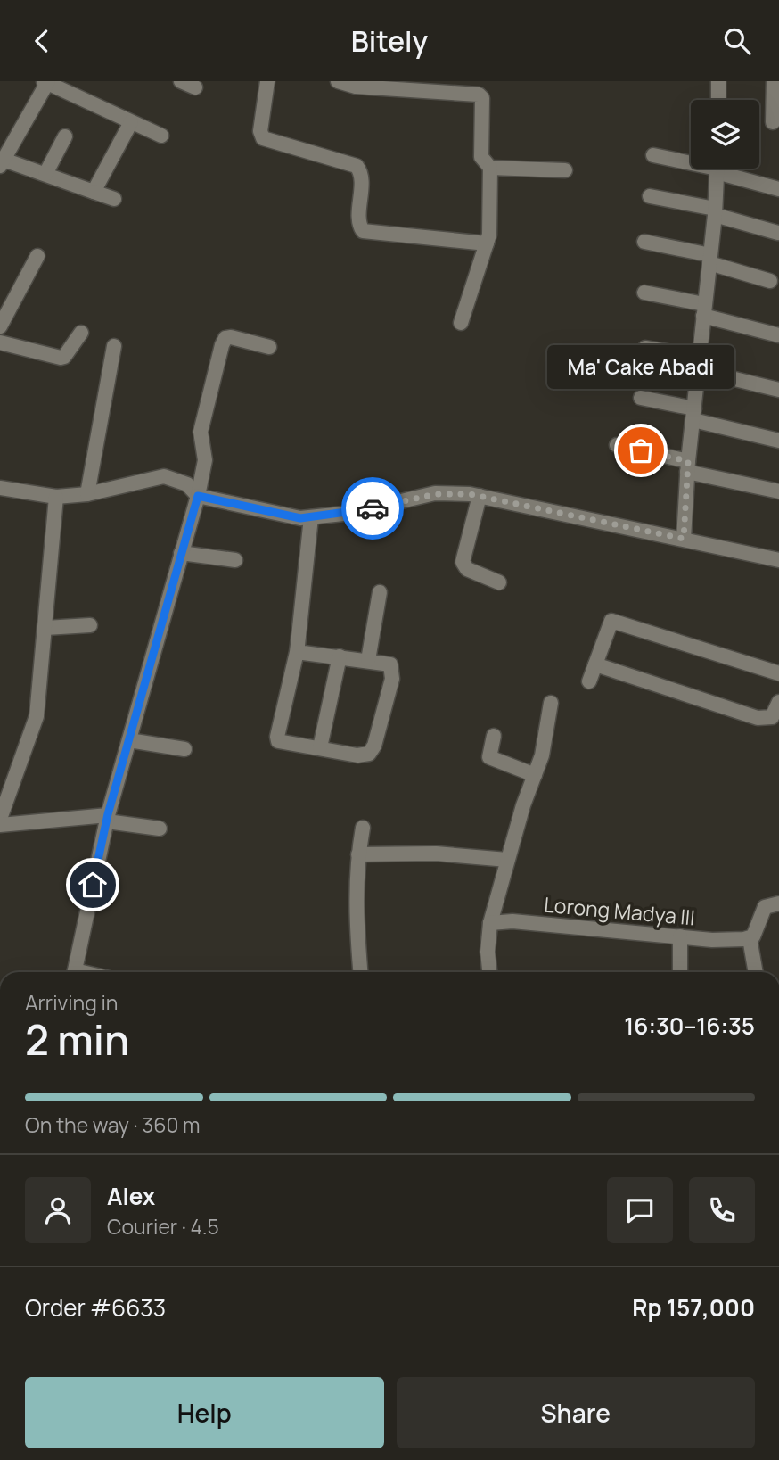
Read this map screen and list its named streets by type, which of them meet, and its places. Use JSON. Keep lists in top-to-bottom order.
{
  "streets": {
    "street": ["Lorong Madya III"]
  },
  "places": ["Ma' Cake Abadi"],
  "page": {
    "header": "Bitely",
    "bubble": "Ma' Cake Abadi",
    "heading": ["2 min", "Arriving in", "16:30–16:35"],
    "panel": [
      "Alex",
      "Courier · 4.5",
      "Order #6633",
      "Rp 157,000"
    ],
    "bar": "On the way · 360 m",
    "buttons": ["Help", "Share"]
  }
}
